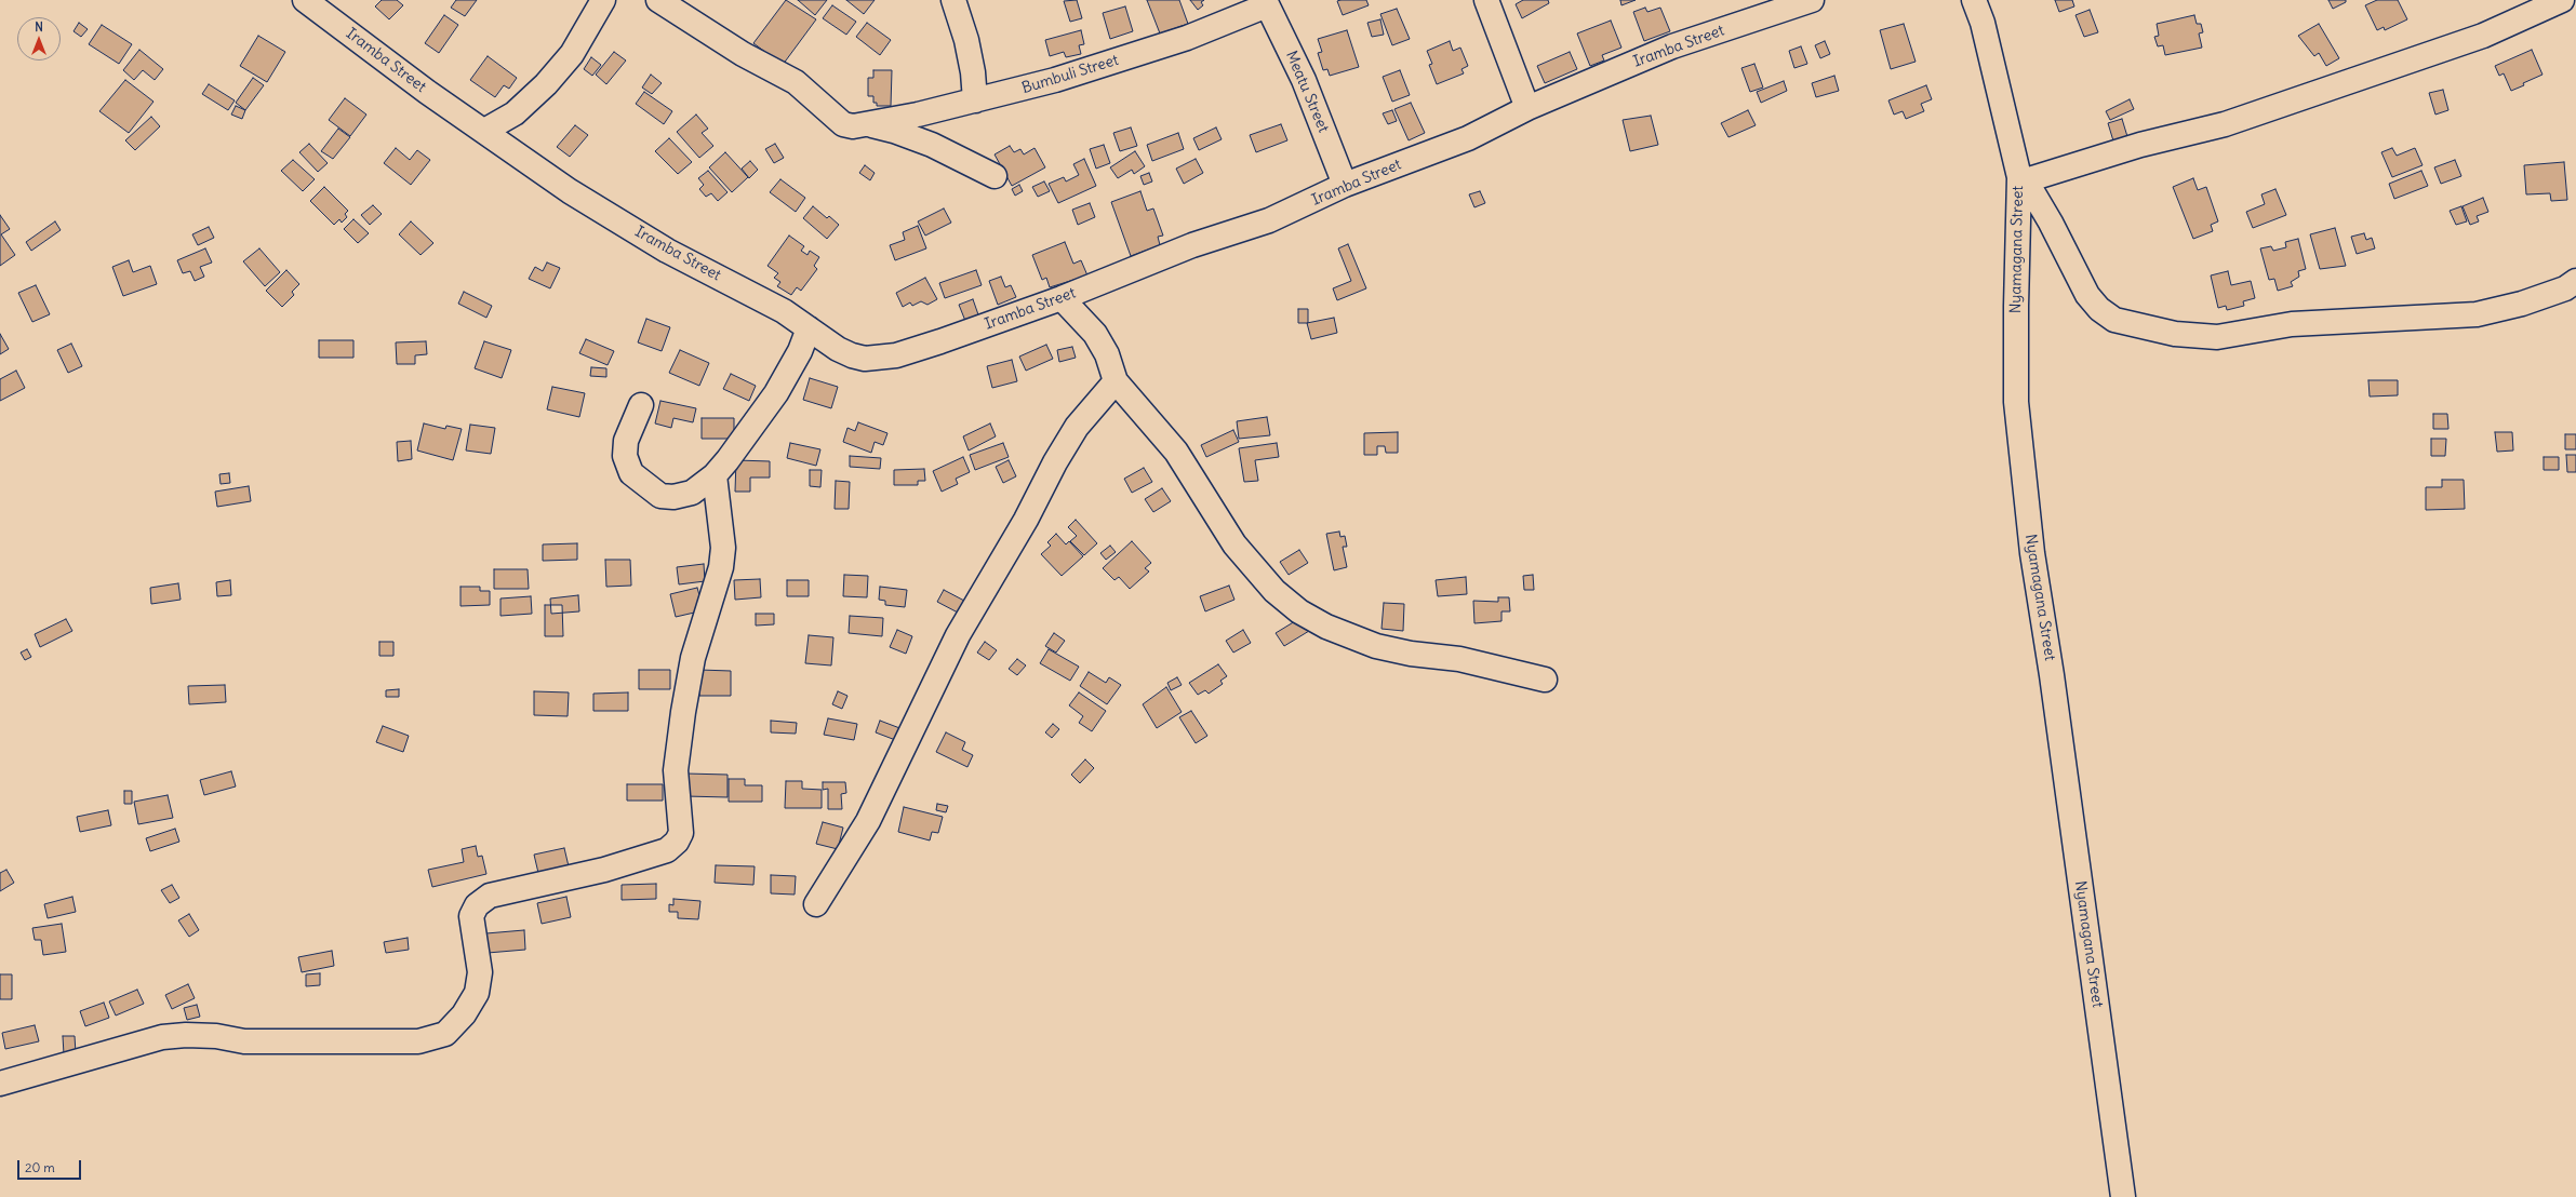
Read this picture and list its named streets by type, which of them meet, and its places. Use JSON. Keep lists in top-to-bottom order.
{
  "streets": {
    "street": [
      "Iramba Street",
      "Bumbuli Street",
      "Meatu Street",
      "Nyamagana Street"
    ]
  },
  "crossings": [
    ["Iramba Street", "Meatu Street"],
    ["Bumbuli Street", "Meatu Street"]
  ],
  "scale_bar": "20 m",
  "north": "top"
}
